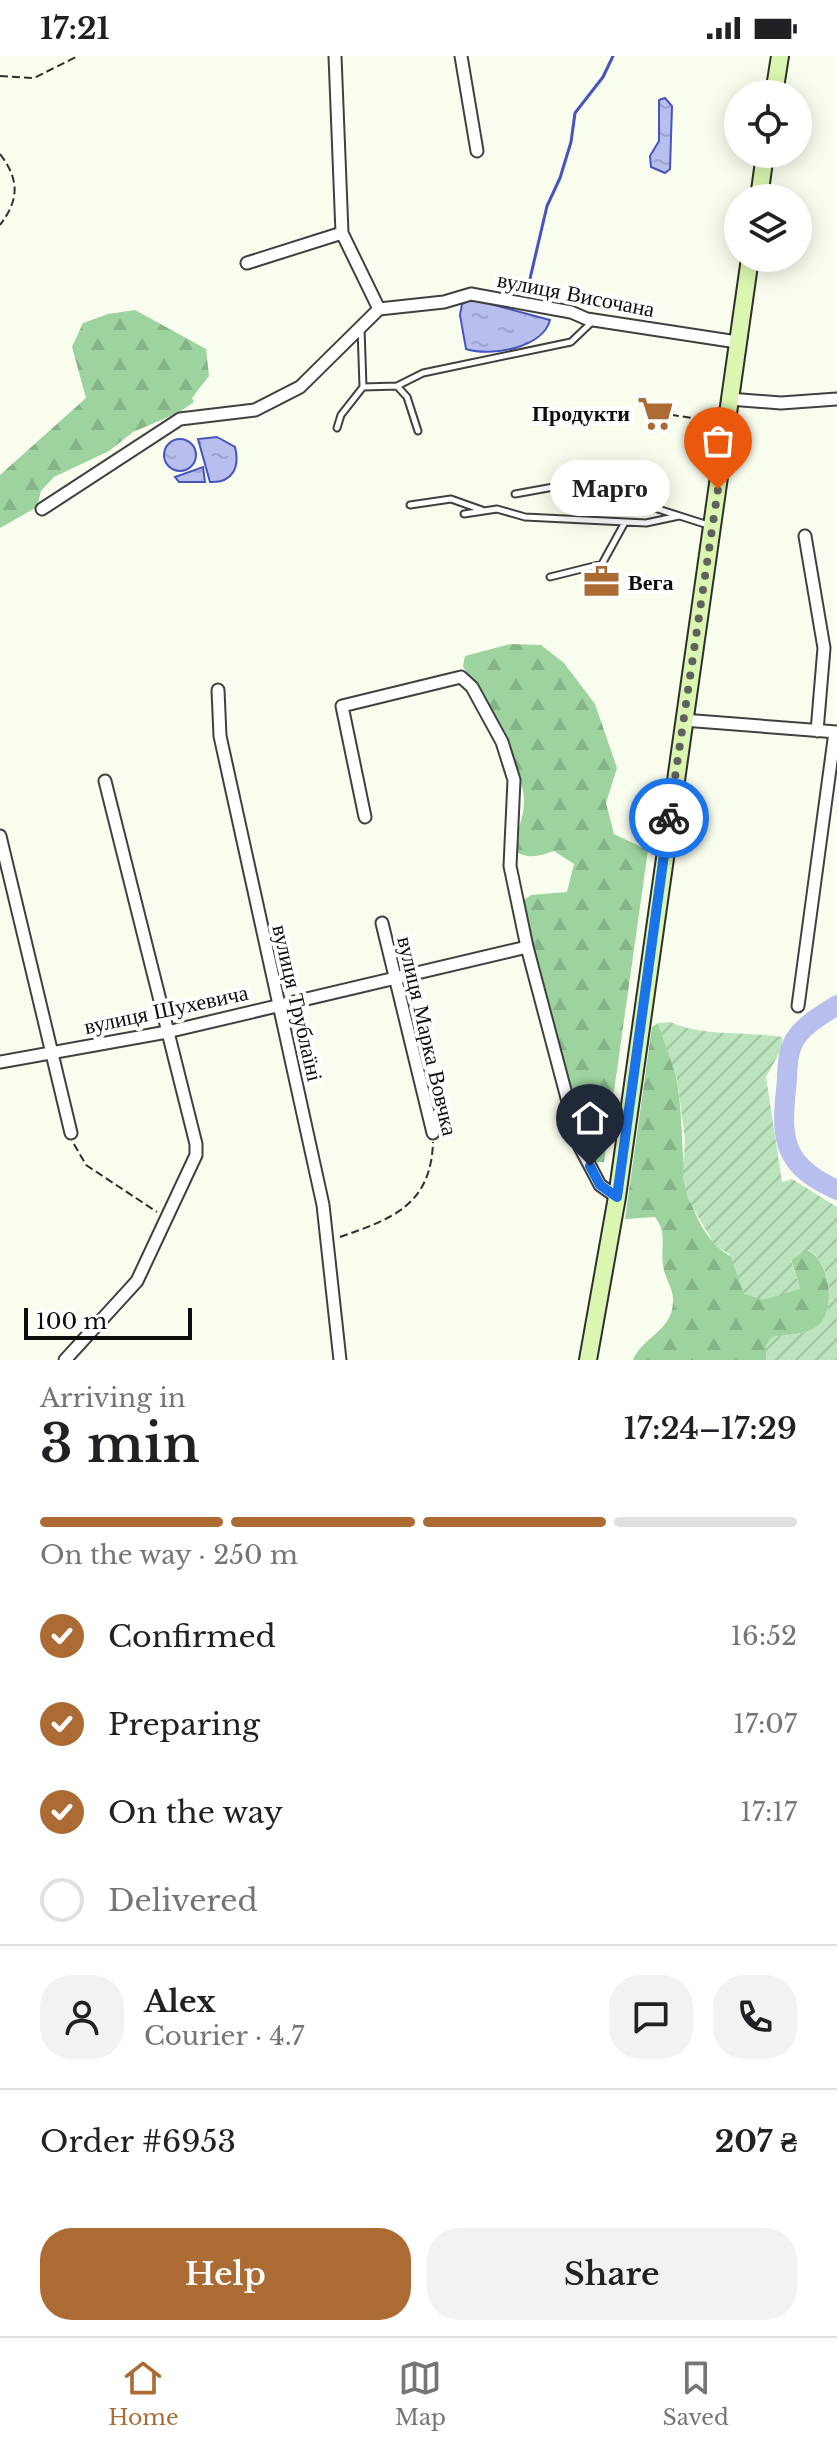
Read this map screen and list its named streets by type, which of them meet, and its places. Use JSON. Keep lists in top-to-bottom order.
{
  "streets": {
    "street": [
      "вулиця Височана",
      "вулиця Трублаїні",
      "вулиця Шухевича",
      "вулиця Марка Вовчка"
    ]
  },
  "crossings": [
    ["вулиця Трублаїні", "вулиця Шухевича"],
    ["вулиця Трублаїні", "вулиця Марка Вовчка"],
    ["вулиця Шухевича", "вулиця Марка Вовчка"]
  ],
  "places": {
    "supermarket": ["Продукти"],
    "other": ["Марго"],
    "office": ["Вега"]
  },
  "scale_bar": "100 m",
  "page": {
    "status": "17:21",
    "bubble": "Марго",
    "scale": "100 m",
    "heading": ["3 min", "Arriving in", "17:24–17:29"],
    "panel": [
      "Alex",
      "Courier · 4.7",
      "Order #6953",
      "207 ₴"
    ],
    "bar": "On the way · 250 m",
    "list": [
      ["Confirmed", "16:52"],
      ["Preparing", "17:07"],
      ["On the way", "17:17"],
      "Delivered"
    ],
    "buttons": ["Help", "Share"],
    "tabs": ["Home", "Map", "Saved"]
  }
}
